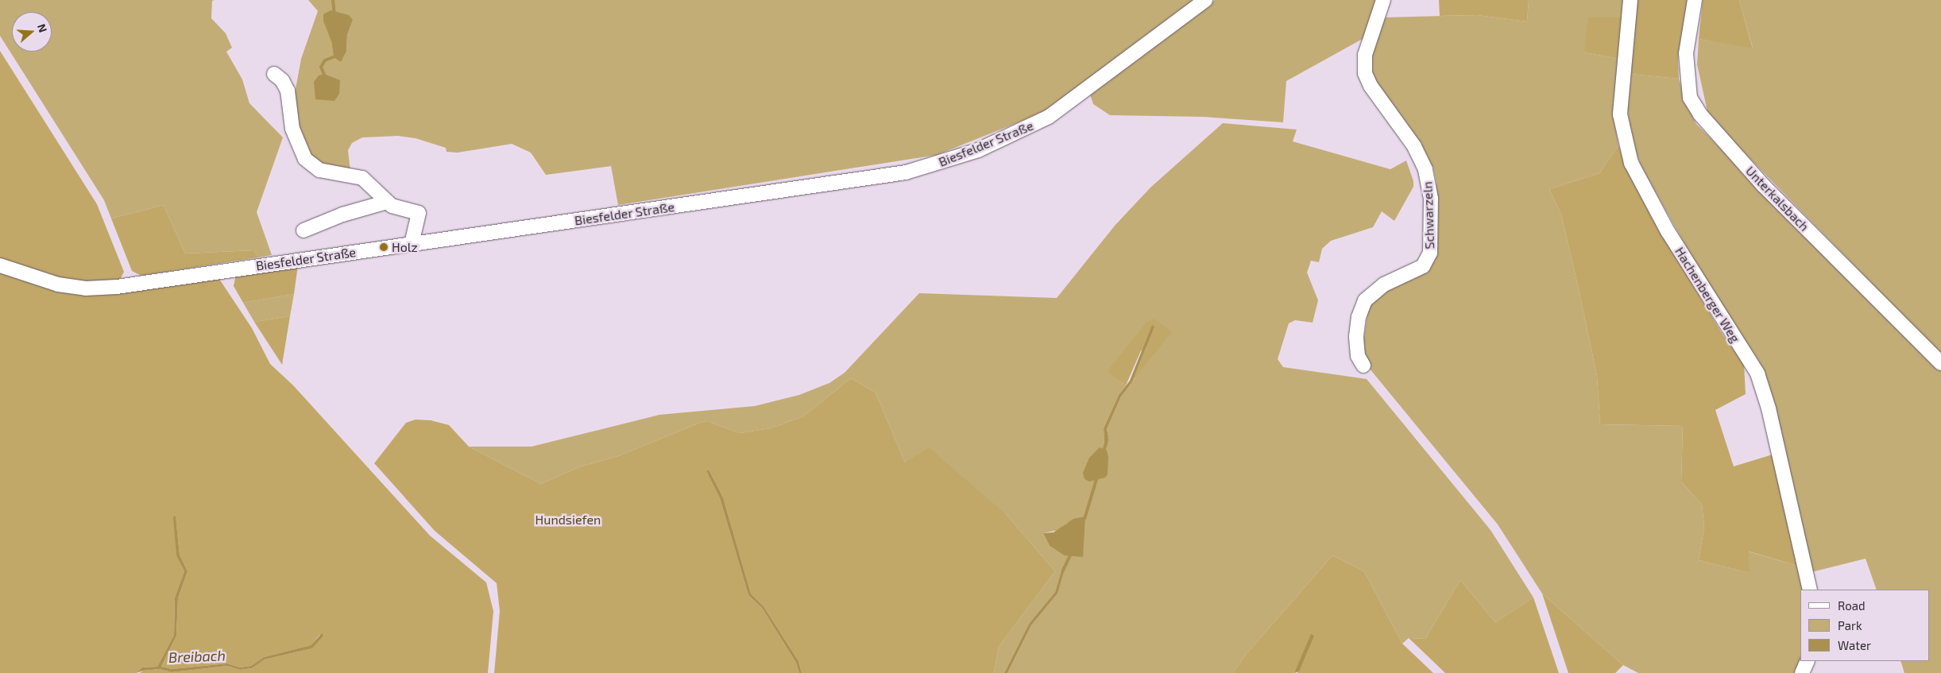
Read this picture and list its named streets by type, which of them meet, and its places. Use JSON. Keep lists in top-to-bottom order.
{
  "streets": {
    "street": [
      "Biesfelder Straße",
      "Unterkalsbach",
      "Schwarzeln",
      "Hachenberger Weg"
    ]
  },
  "water": ["Breibach"],
  "parks": ["Hundsiefen"],
  "places": ["Holz"],
  "legend": ["Road", "Park", "Water"],
  "north": "right"
}
